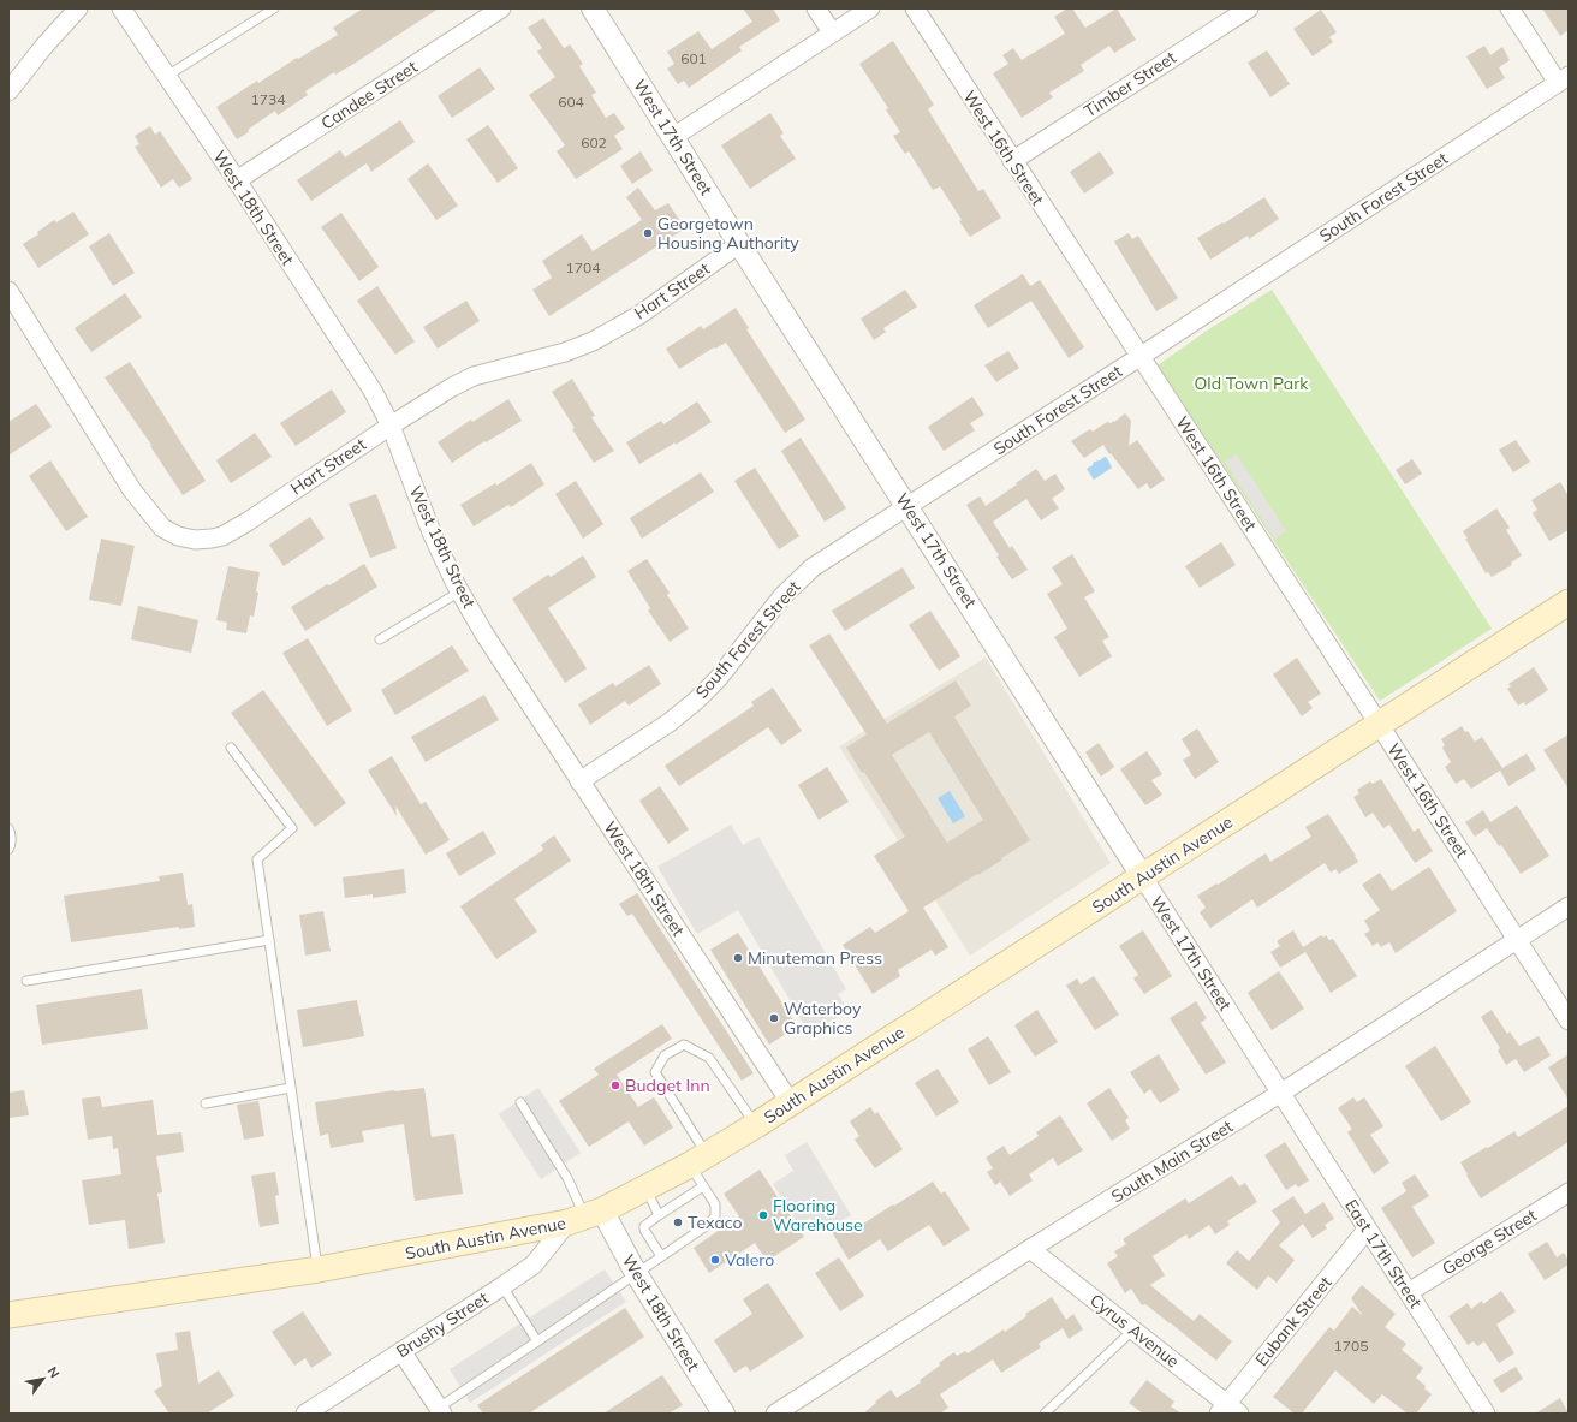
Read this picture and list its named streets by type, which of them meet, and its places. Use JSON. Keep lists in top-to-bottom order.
{
  "streets": {
    "main road": ["South Austin Avenue"],
    "street": [
      "Timber Street",
      "Candee Street",
      "West 17th Street",
      "West 16th Street",
      "South Forest Street",
      "West 18th Street",
      "Hart Street",
      "South Main Street",
      "George Street",
      "East 17th Street",
      "Eubank Street",
      "Brushy Street",
      "Cyrus Avenue"
    ]
  },
  "crossings": [
    ["Timber Street", "West 16th Street"],
    ["Candee Street", "West 18th Street"],
    ["West 17th Street", "South Forest Street"],
    ["West 17th Street", "Hart Street"],
    ["West 17th Street", "South Austin Avenue"],
    ["West 17th Street", "South Main Street"],
    ["West 17th Street", "East 17th Street"],
    ["West 16th Street", "South Forest Street"],
    ["West 16th Street", "South Austin Avenue"],
    ["West 16th Street", "South Main Street"],
    ["South Forest Street", "West 18th Street"],
    ["West 18th Street", "Hart Street"],
    ["West 18th Street", "South Austin Avenue"],
    ["West 18th Street", "Brushy Street"],
    ["South Austin Avenue", "Brushy Street"],
    ["South Main Street", "East 17th Street"],
    ["South Main Street", "Cyrus Avenue"],
    ["George Street", "East 17th Street"],
    ["East 17th Street", "Eubank Street"],
    ["Eubank Street", "Cyrus Avenue"]
  ],
  "parks": ["Old Town Park"],
  "places": [
    "Georgetown Housing Authority",
    "Minuteman Press",
    "Waterboy Graphics",
    "Budget Inn",
    "Flooring Warehouse",
    "Texaco",
    "Valero"
  ],
  "house_numbers": [
    "601",
    "1734",
    "604",
    "602",
    "1704",
    "1705"
  ],
  "north": "top right"
}
